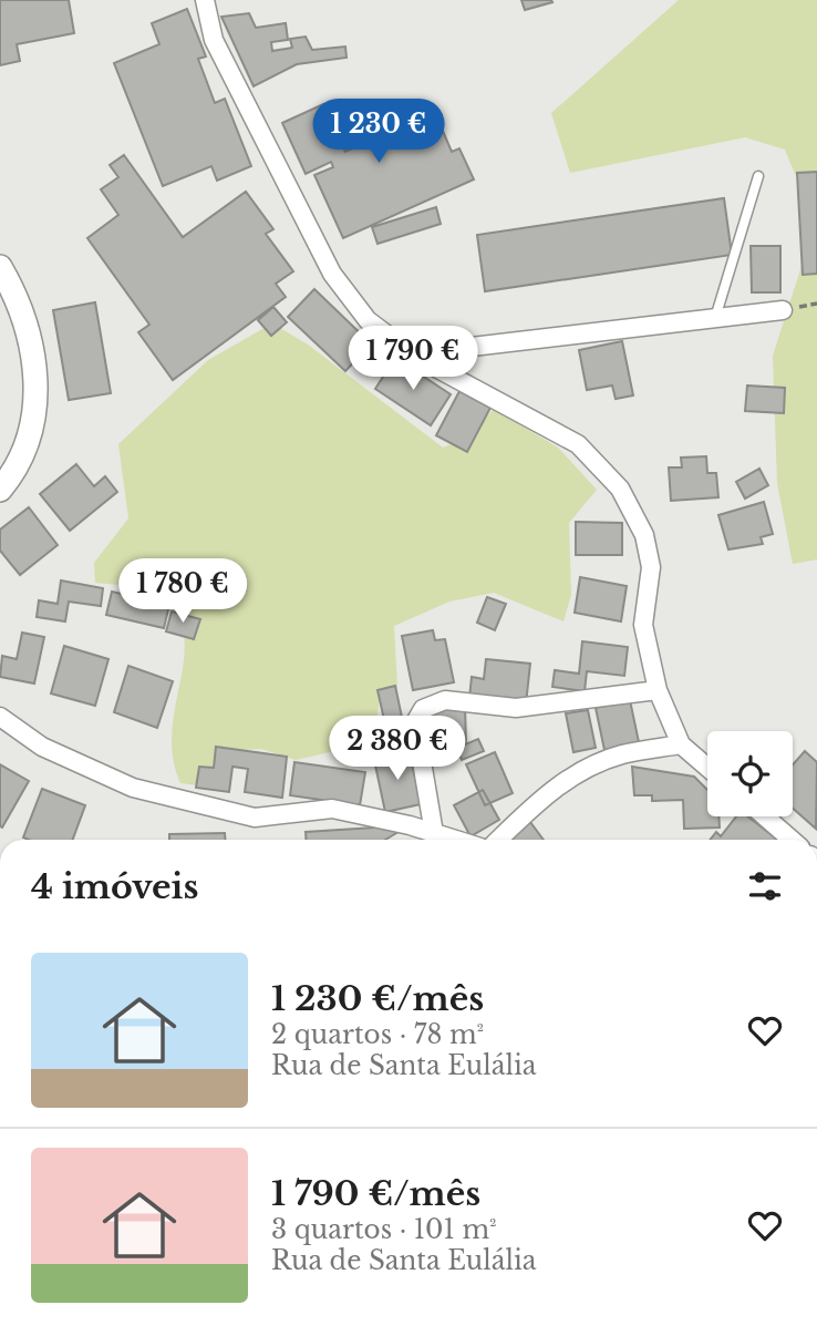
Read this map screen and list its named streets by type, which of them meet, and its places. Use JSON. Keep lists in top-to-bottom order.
{
  "page": {
    "price": [
      "1 230 €",
      "1 790 €",
      "1 780 €",
      "2 380 €"
    ],
    "heading": "4 imóveis",
    "list": [
      {
        "name": "1 230 €/mês",
        "note": "2 quartos · 78 m² · Rua de Santa Eulália"
      },
      {
        "name": "1 790 €/mês",
        "note": "3 quartos · 101 m² · Rua de Santa Eulália"
      }
    ]
  }
}
